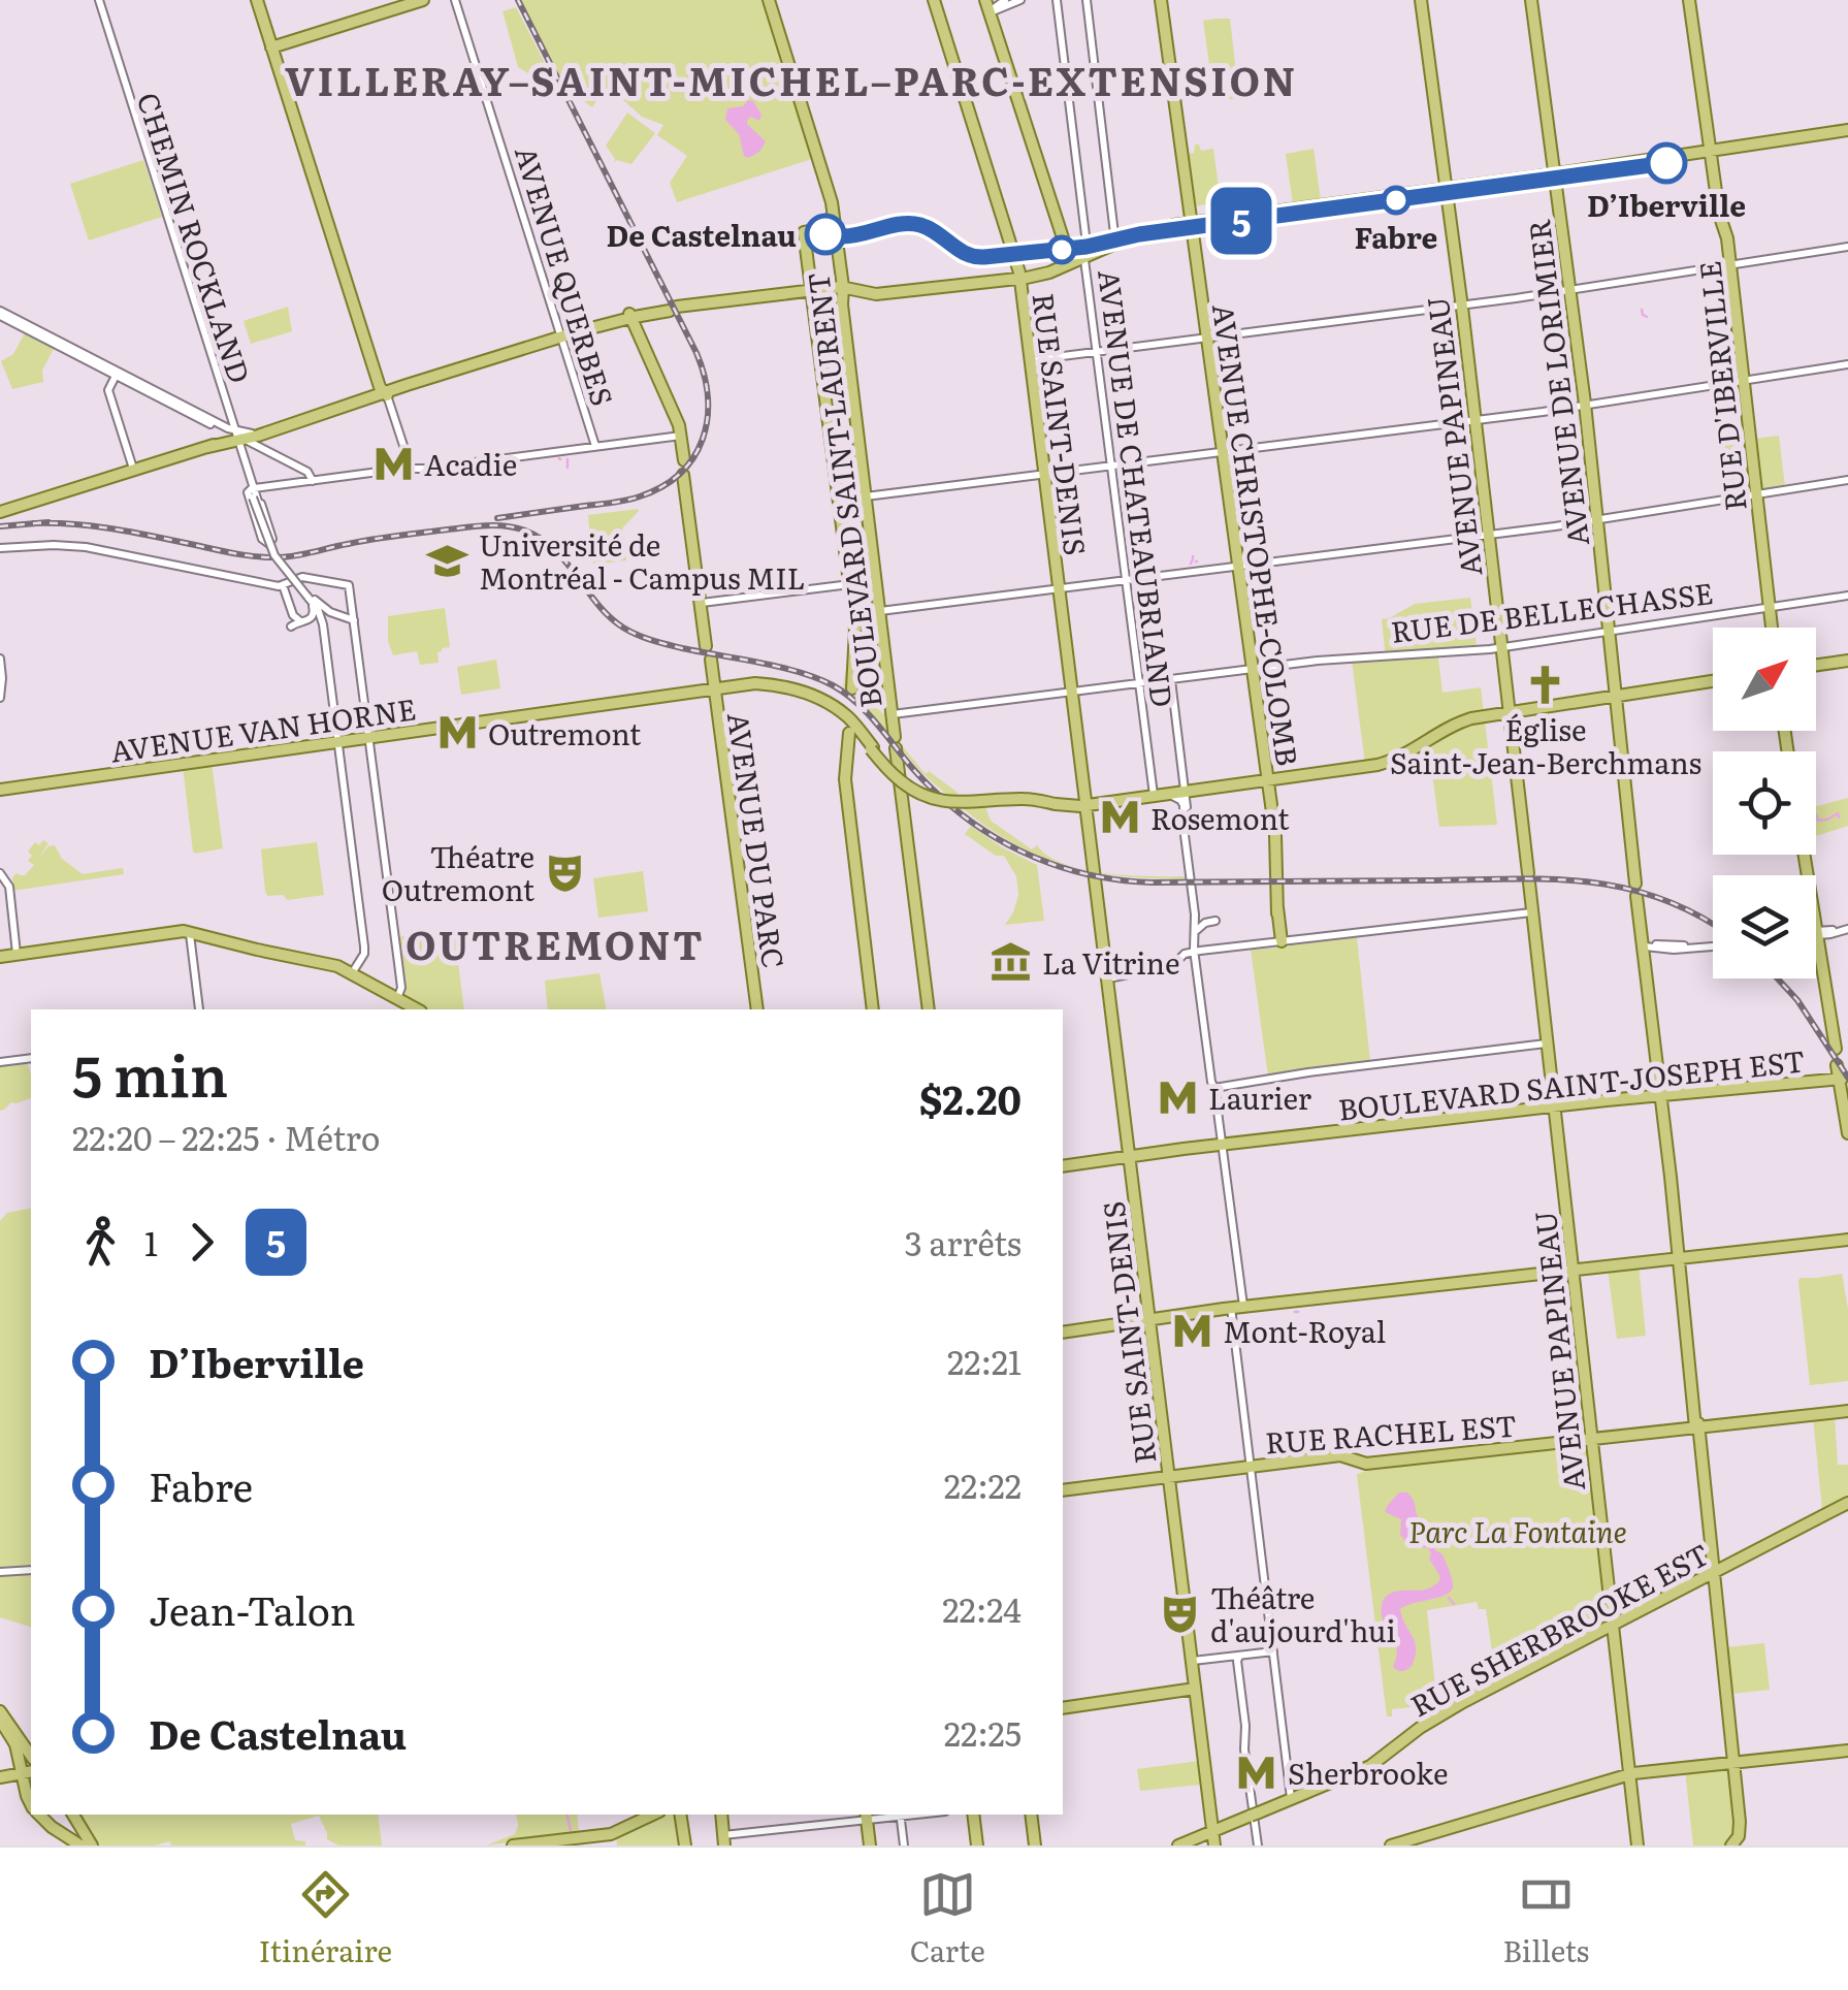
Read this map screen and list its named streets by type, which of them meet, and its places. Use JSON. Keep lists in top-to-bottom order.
{
  "streets": {
    "main road": [
      "AVENUE DE LORIMIER",
      "RUE D'IBERVILLE",
      "RUE SAINT-DENIS",
      "AVENUE PAPINEAU",
      "BOULEVARD SAINT-LAURENT",
      "AVENUE CHRISTOPHE-COLOMB",
      "AVENUE VAN HORNE",
      "AVENUE DU PARC",
      "BOULEVARD SAINT-JOSEPH EST",
      "RUE RACHEL EST",
      "RUE SHERBROOKE EST"
    ],
    "street": [
      "CHEMIN ROCKLAND",
      "AVENUE QUERBES",
      "AVENUE DE CHATEAUBRIAND",
      "RUE DE BELLECHASSE"
    ]
  },
  "crossings": [
    ["AVENUE DE LORIMIER", "RUE DE BELLECHASSE"],
    ["AVENUE DE LORIMIER", "BOULEVARD SAINT-JOSEPH EST"],
    ["AVENUE DE LORIMIER", "RUE RACHEL EST"],
    ["AVENUE DE LORIMIER", "RUE SHERBROOKE EST"],
    ["RUE D'IBERVILLE", "RUE DE BELLECHASSE"],
    ["RUE SAINT-DENIS", "RUE DE BELLECHASSE"],
    ["RUE SAINT-DENIS", "AVENUE VAN HORNE"],
    ["RUE SAINT-DENIS", "BOULEVARD SAINT-JOSEPH EST"],
    ["RUE SAINT-DENIS", "RUE RACHEL EST"],
    ["RUE SAINT-DENIS", "RUE SHERBROOKE EST"],
    ["AVENUE PAPINEAU", "RUE DE BELLECHASSE"],
    ["AVENUE PAPINEAU", "BOULEVARD SAINT-JOSEPH EST"],
    ["AVENUE PAPINEAU", "RUE RACHEL EST"],
    ["AVENUE PAPINEAU", "RUE SHERBROOKE EST"],
    ["AVENUE DE CHATEAUBRIAND", "RUE DE BELLECHASSE"],
    ["BOULEVARD SAINT-LAURENT", "RUE DE BELLECHASSE"],
    ["AVENUE CHRISTOPHE-COLOMB", "RUE DE BELLECHASSE"],
    ["AVENUE VAN HORNE", "AVENUE DU PARC"]
  ],
  "districts": ["VILLERAY–SAINT-MICHEL–PARC-EXTENSION", "OUTREMONT"],
  "parks": ["Parc La Fontaine"],
  "places": {
    "other": ["D’Iberville", "Fabre", "De Castelnau"],
    "metro station": [
      "Acadie",
      "Outremont",
      "Rosemont",
      "Laurier",
      "Mont-Royal",
      "Sherbrooke"
    ],
    "school or university": ["Université de Montréal - Campus MIL"],
    "church": ["Église Saint-Jean-Berchmans"],
    "theatre": ["Théatre Outremont", "Théâtre d'aujourd'hui"],
    "museum": ["La Vitrine"]
  },
  "lines": ["metro line 5"],
  "north": "top right",
  "page": {
    "on_map": "5",
    "heading": ["5 min", "22:20 – 22:25 · Métro", "$2.20"],
    "legs": ["1", "5", "3 arrêts"],
    "list": [
      {
        "name": "D’Iberville",
        "value": "22:21"
      },
      {
        "name": "Fabre",
        "value": "22:22"
      },
      {
        "name": "Jean-Talon",
        "value": "22:24"
      },
      {
        "name": "De Castelnau",
        "value": "22:25"
      }
    ],
    "tabs": ["Itinéraire", "Carte", "Billets"]
  }
}
